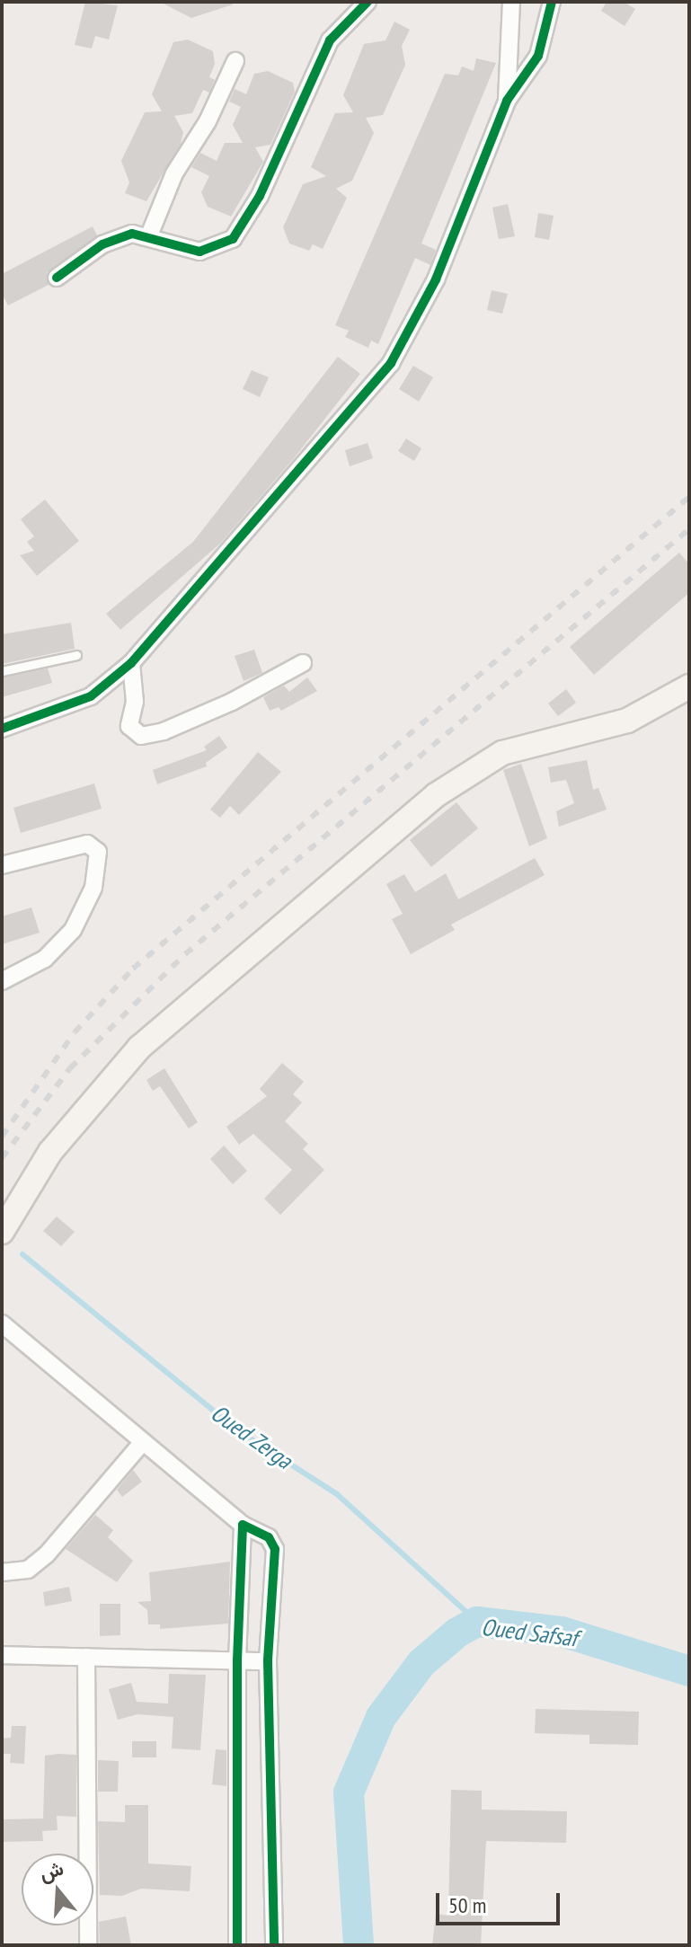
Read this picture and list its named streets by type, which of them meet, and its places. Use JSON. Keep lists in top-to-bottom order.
{
  "water": ["Oued Zerga", "Oued Safsaf"],
  "scale_bar": "50 m",
  "north": "top"
}
